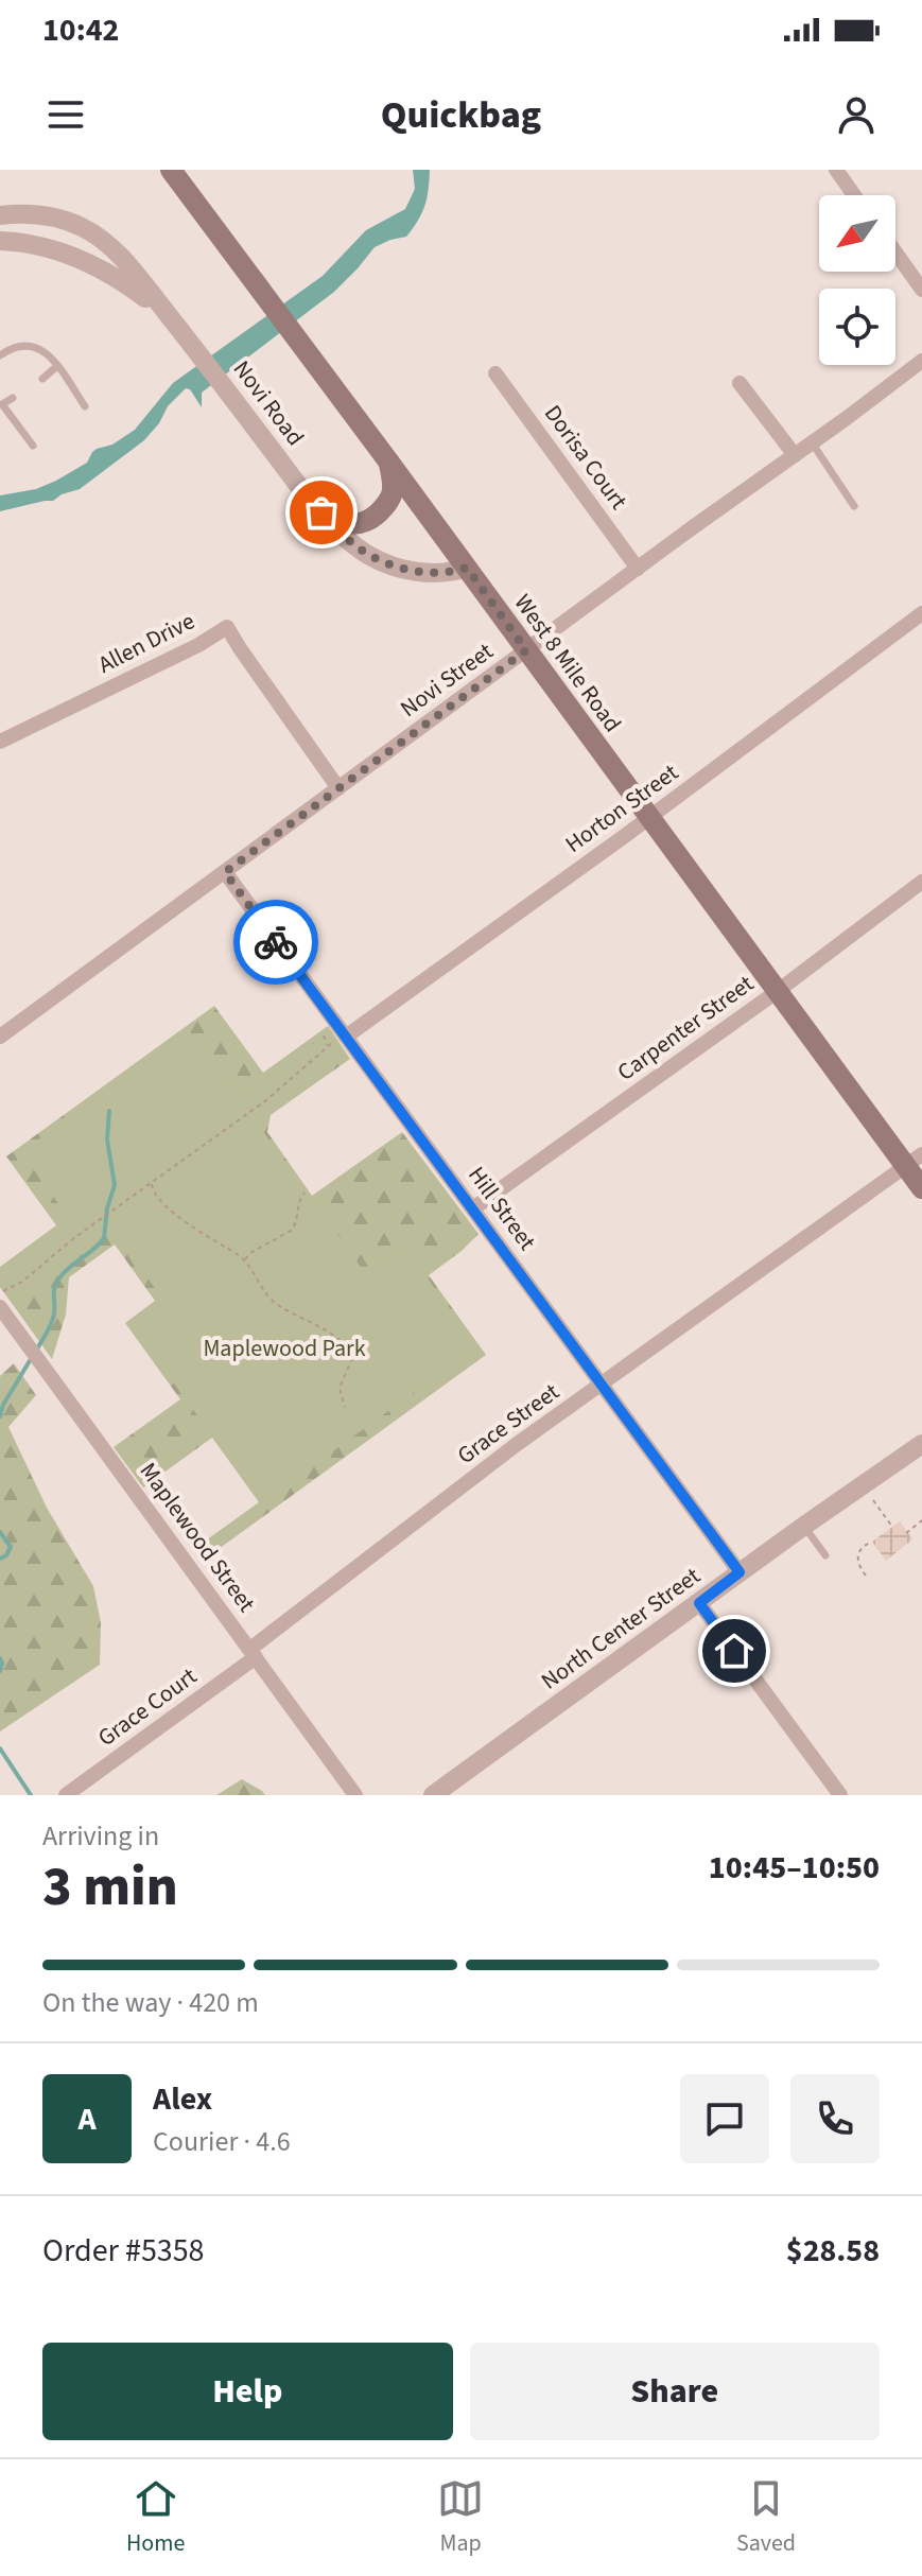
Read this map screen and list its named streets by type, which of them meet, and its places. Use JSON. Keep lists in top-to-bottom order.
{
  "streets": {
    "main road": ["West 8 Mile Road"],
    "street": [
      "Novi Road",
      "Dorisa Court",
      "Allen Drive",
      "Novi Street",
      "Horton Street",
      "Carpenter Street",
      "Hill Street",
      "Grace Street",
      "Maplewood Street",
      "North Center Street",
      "Grace Court"
    ]
  },
  "crossings": [
    ["Novi Road", "West 8 Mile Road"],
    ["Dorisa Court", "Novi Street"],
    ["Allen Drive", "Novi Street"],
    ["West 8 Mile Road", "Novi Street"],
    ["West 8 Mile Road", "Horton Street"],
    ["West 8 Mile Road", "Carpenter Street"],
    ["West 8 Mile Road", "Grace Street"],
    ["Novi Street", "Hill Street"],
    ["Horton Street", "Hill Street"],
    ["Carpenter Street", "Hill Street"],
    ["Hill Street", "Grace Street"],
    ["Hill Street", "North Center Street"],
    ["Grace Street", "Maplewood Street"],
    ["Grace Street", "Grace Court"],
    ["Maplewood Street", "Grace Court"]
  ],
  "parks": ["Maplewood Park"],
  "north": "bottom left",
  "page": {
    "status": "10:42",
    "header": "Quickbag",
    "heading": ["3 min", "Arriving in", "10:45–10:50"],
    "panel": [
      "Alex",
      "Courier · 4.6",
      "Order #5358",
      "$28.58"
    ],
    "bar": "On the way · 420 m",
    "round": "A",
    "buttons": ["Help", "Share"],
    "tabs": ["Home", "Map", "Saved"]
  }
}
